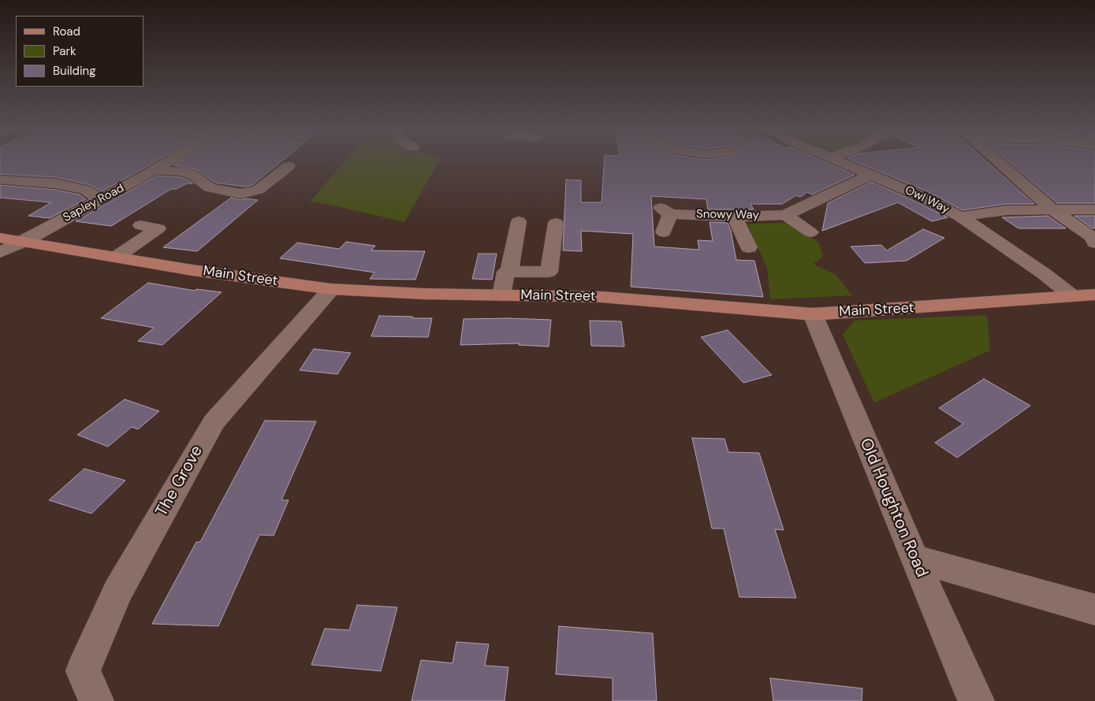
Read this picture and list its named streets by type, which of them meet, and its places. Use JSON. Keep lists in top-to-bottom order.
{
  "streets": {
    "main road": ["Main Street"],
    "street": [
      "Owl Way",
      "Sapley Road",
      "Snowy Way",
      "The Grove",
      "Old Houghton Road"
    ]
  },
  "crossings": [
    ["Owl Way", "Snowy Way"],
    ["Owl Way", "Main Street"],
    ["Sapley Road", "Main Street"],
    ["Main Street", "The Grove"],
    ["Main Street", "Old Houghton Road"]
  ],
  "legend": ["Road", "Park", "Building"]
}
